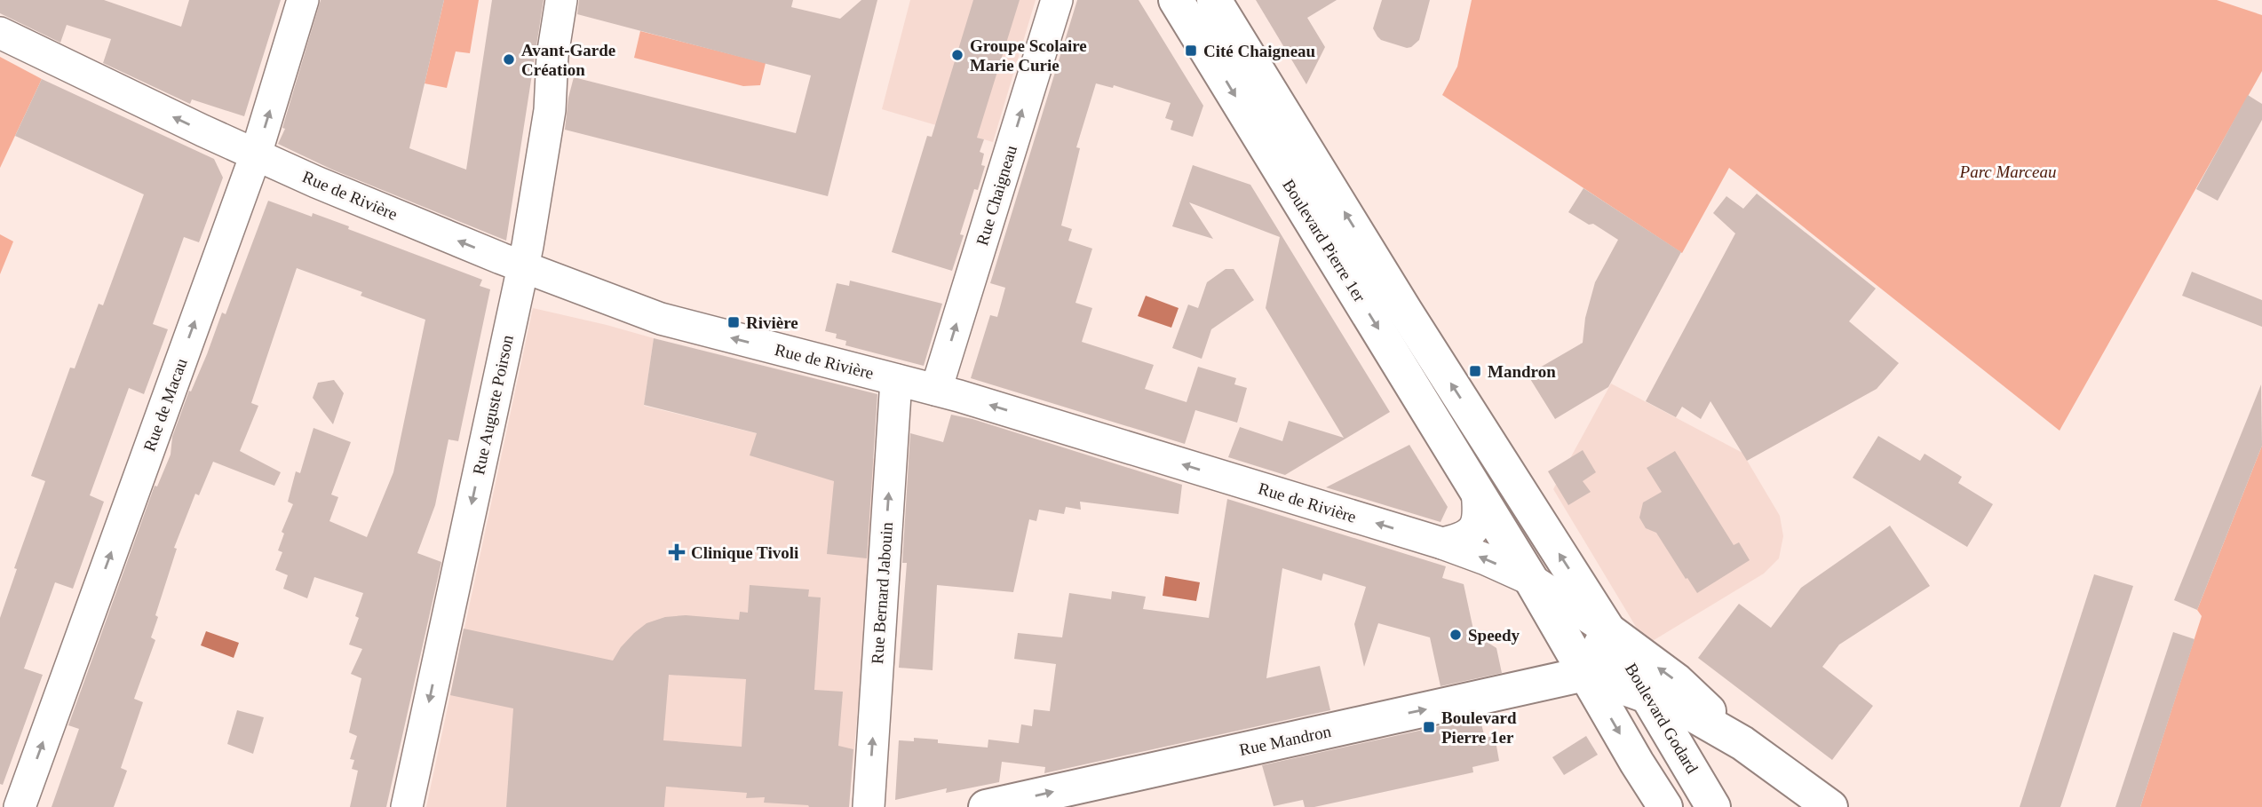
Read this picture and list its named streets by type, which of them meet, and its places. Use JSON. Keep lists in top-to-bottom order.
{
  "streets": {
    "main road": ["Boulevard Pierre 1er", "Boulevard Godard", "Rue Mandron"],
    "street": [
      "Rue de Rivière",
      "Rue Chaigneau",
      "Rue de Macau",
      "Rue Auguste Poirson",
      "Rue Bernard Jabouin"
    ]
  },
  "crossings": [
    ["Rue de Rivière", "Rue Chaigneau"],
    ["Rue de Rivière", "Boulevard Pierre 1er"],
    ["Rue de Rivière", "Rue de Macau"],
    ["Rue de Rivière", "Rue Auguste Poirson"],
    ["Rue de Rivière", "Rue Bernard Jabouin"],
    ["Rue de Rivière", "Boulevard Godard"],
    ["Boulevard Pierre 1er", "Boulevard Godard"],
    ["Boulevard Pierre 1er", "Rue Mandron"]
  ],
  "one_way": [
    "Rue de Rivière",
    "Rue Chaigneau",
    "Rue de Macau",
    "Rue Auguste Poirson",
    "Rue Bernard Jabouin",
    "Rue Mandron"
  ],
  "parks": ["Parc Marceau"],
  "places": {
    "transit": [
      "Cité Chaigneau",
      "Rivière",
      "Mandron",
      "Boulevard Pierre 1er"
    ],
    "other": ["Groupe Scolaire Marie Curie", "Avant-Garde Création", "Speedy"],
    "health": ["Clinique Tivoli"]
  }
}
